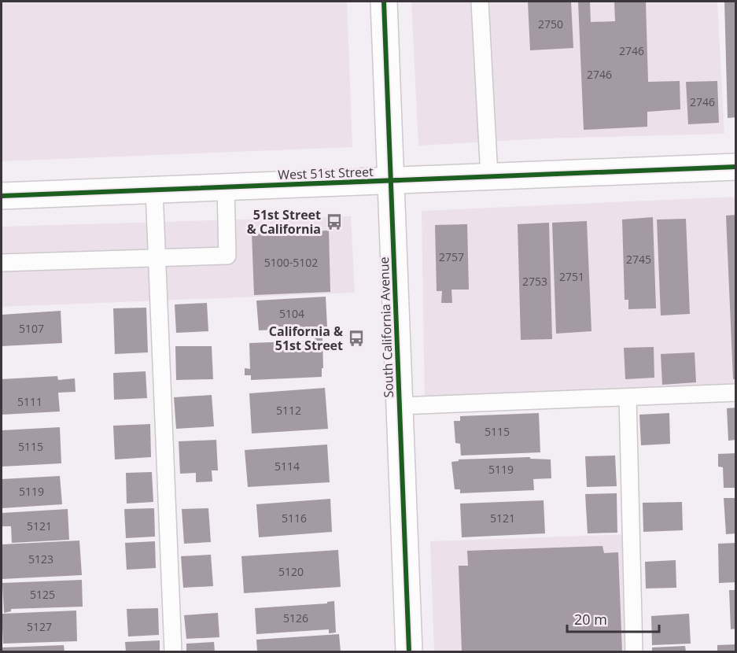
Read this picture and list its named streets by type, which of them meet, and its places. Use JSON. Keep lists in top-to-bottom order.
{
  "streets": {
    "street": ["West 51st Street", "South California Avenue"]
  },
  "crossings": [
    ["West 51st Street", "South California Avenue"]
  ],
  "places": {
    "bus stop": ["51st Street & California", "California & 51st Street"]
  },
  "house_numbers": [
    "2750",
    "2746",
    "2746",
    "2746",
    "2757",
    "2745",
    "5100-5102",
    "2751",
    "2753",
    "5104",
    "5107",
    "5111",
    "5112",
    "5115",
    "5115",
    "5114",
    "5119",
    "5119",
    "5116",
    "5121",
    "5121",
    "5123",
    "5120",
    "5125",
    "5126",
    "5127"
  ],
  "scale_bar": "20 m"
}
